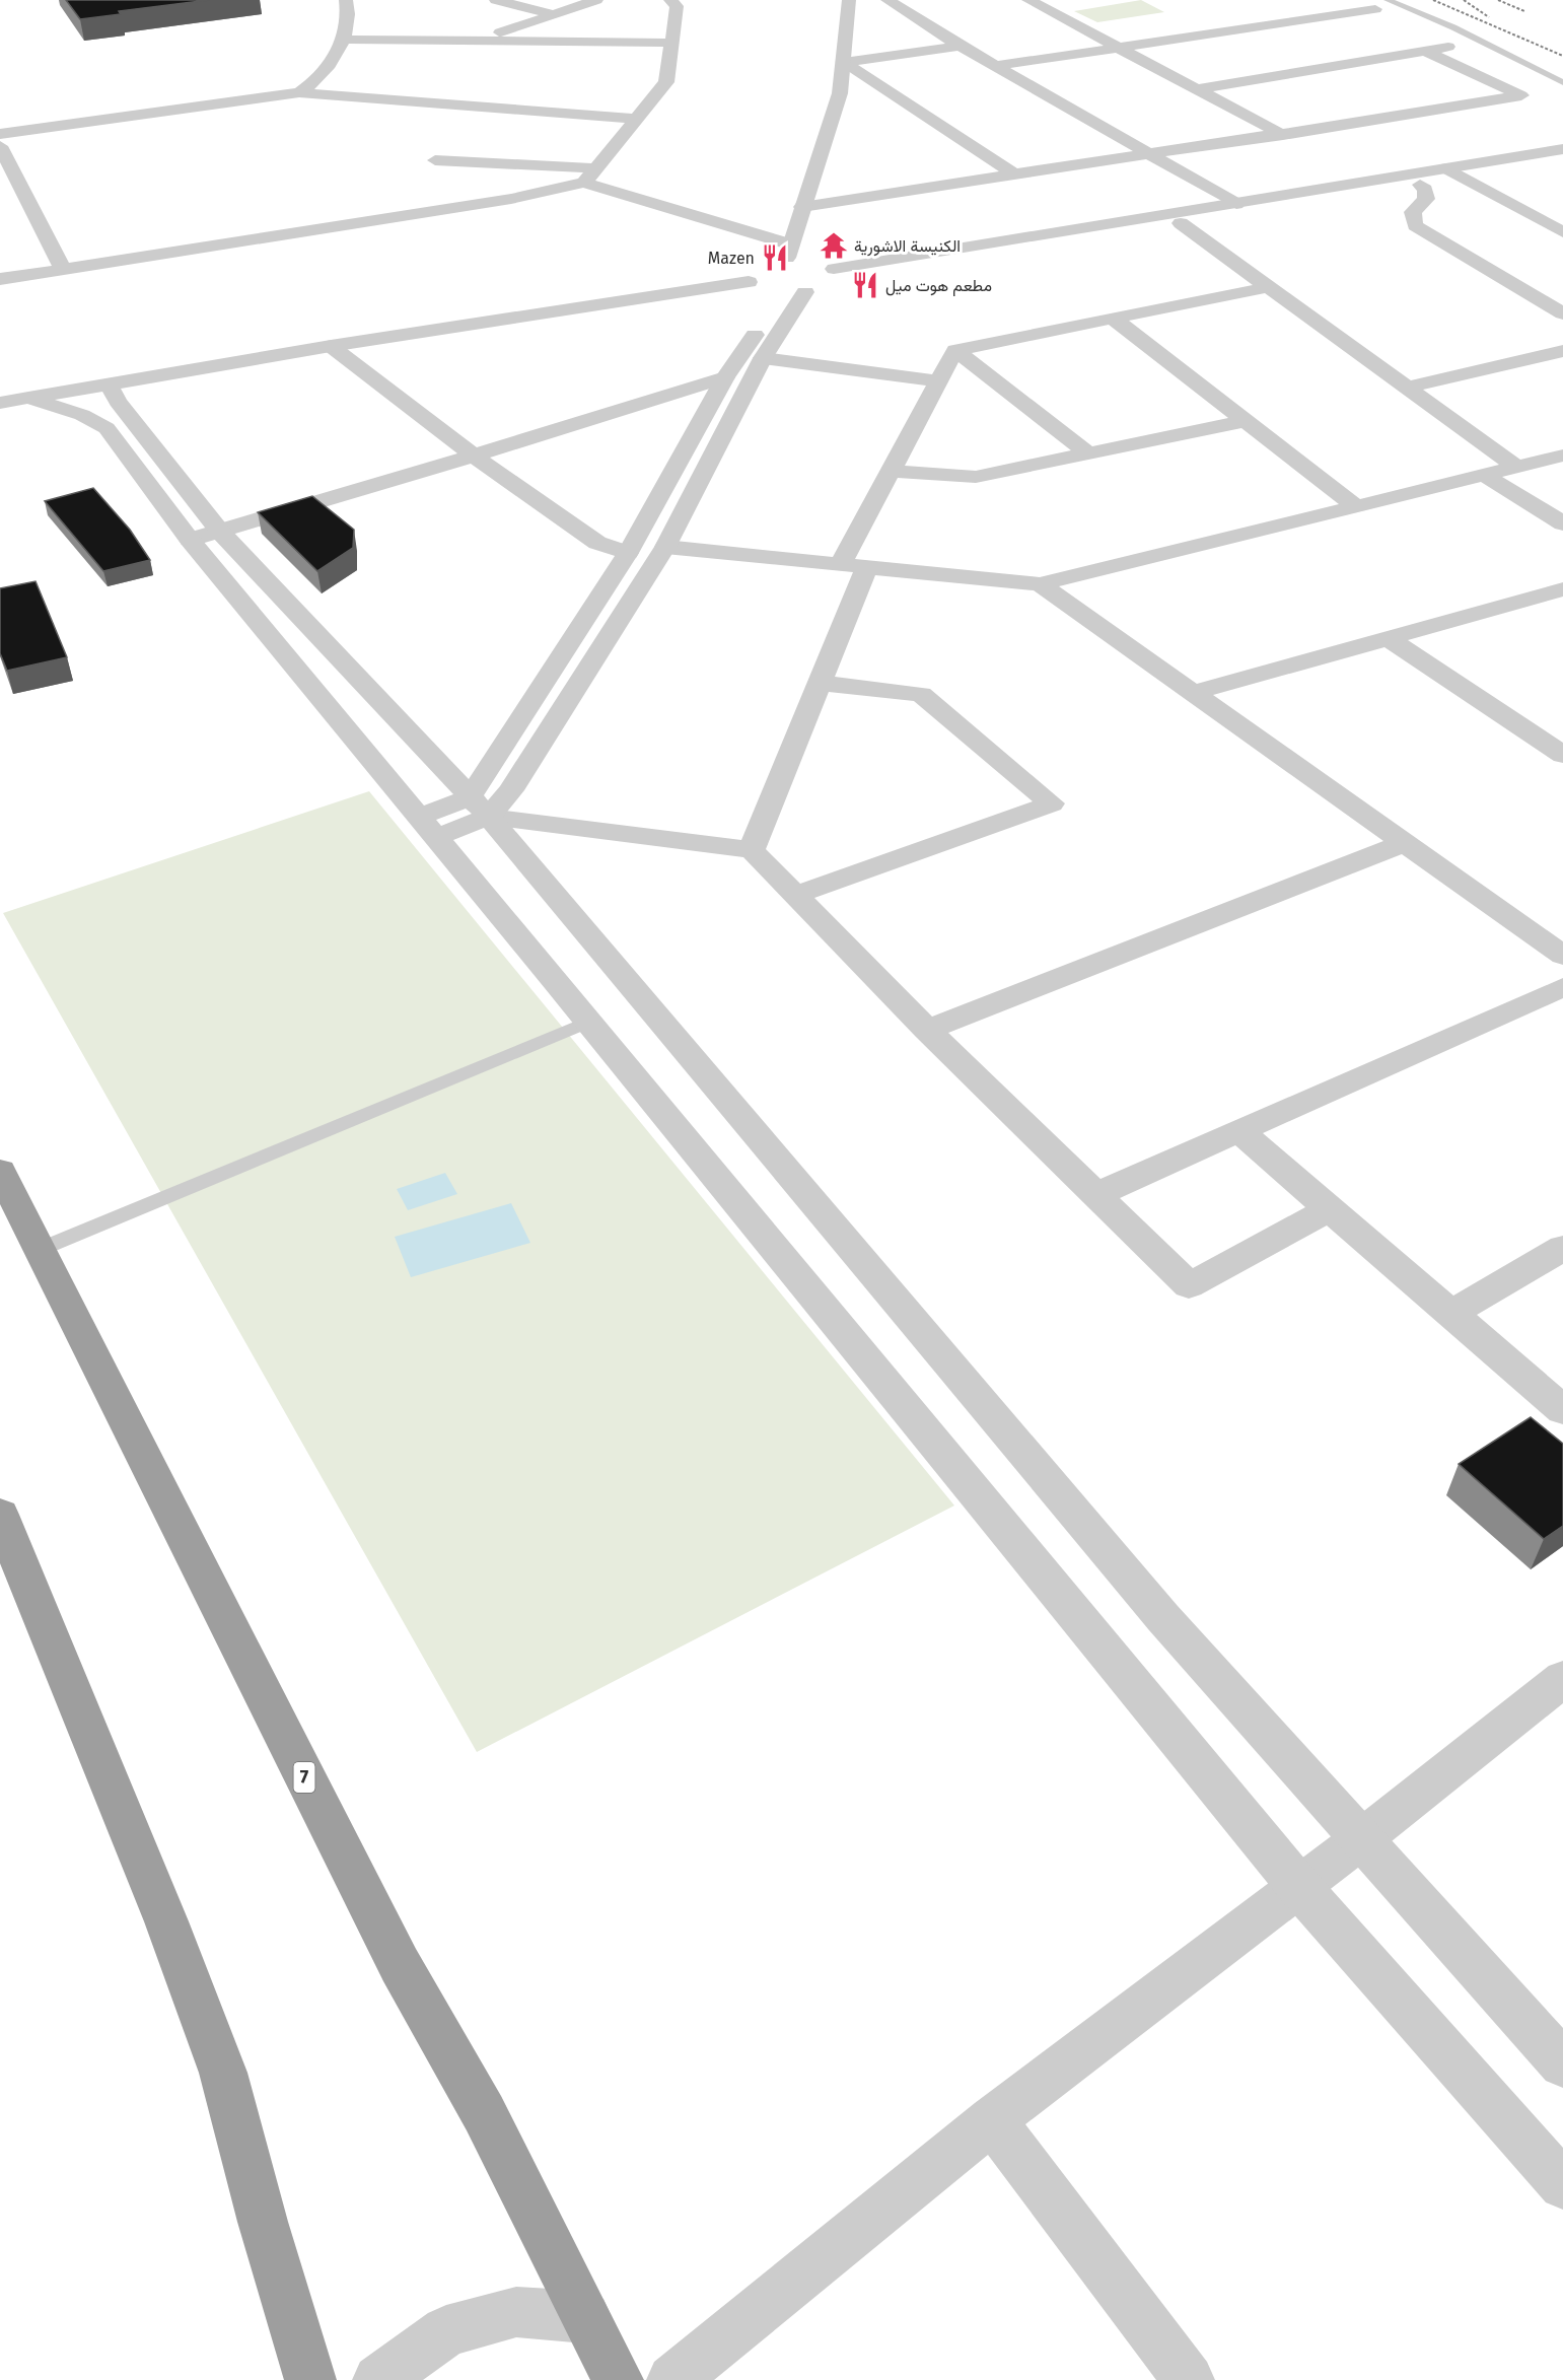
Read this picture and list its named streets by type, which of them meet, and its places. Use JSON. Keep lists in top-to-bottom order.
{
  "streets": {
    "highway": ["7"]
  },
  "places": {
    "temple": ["الكنيسة الاشورية"],
    "restaurant": ["Mazen", "مطعم هوت ميل"]
  }
}
